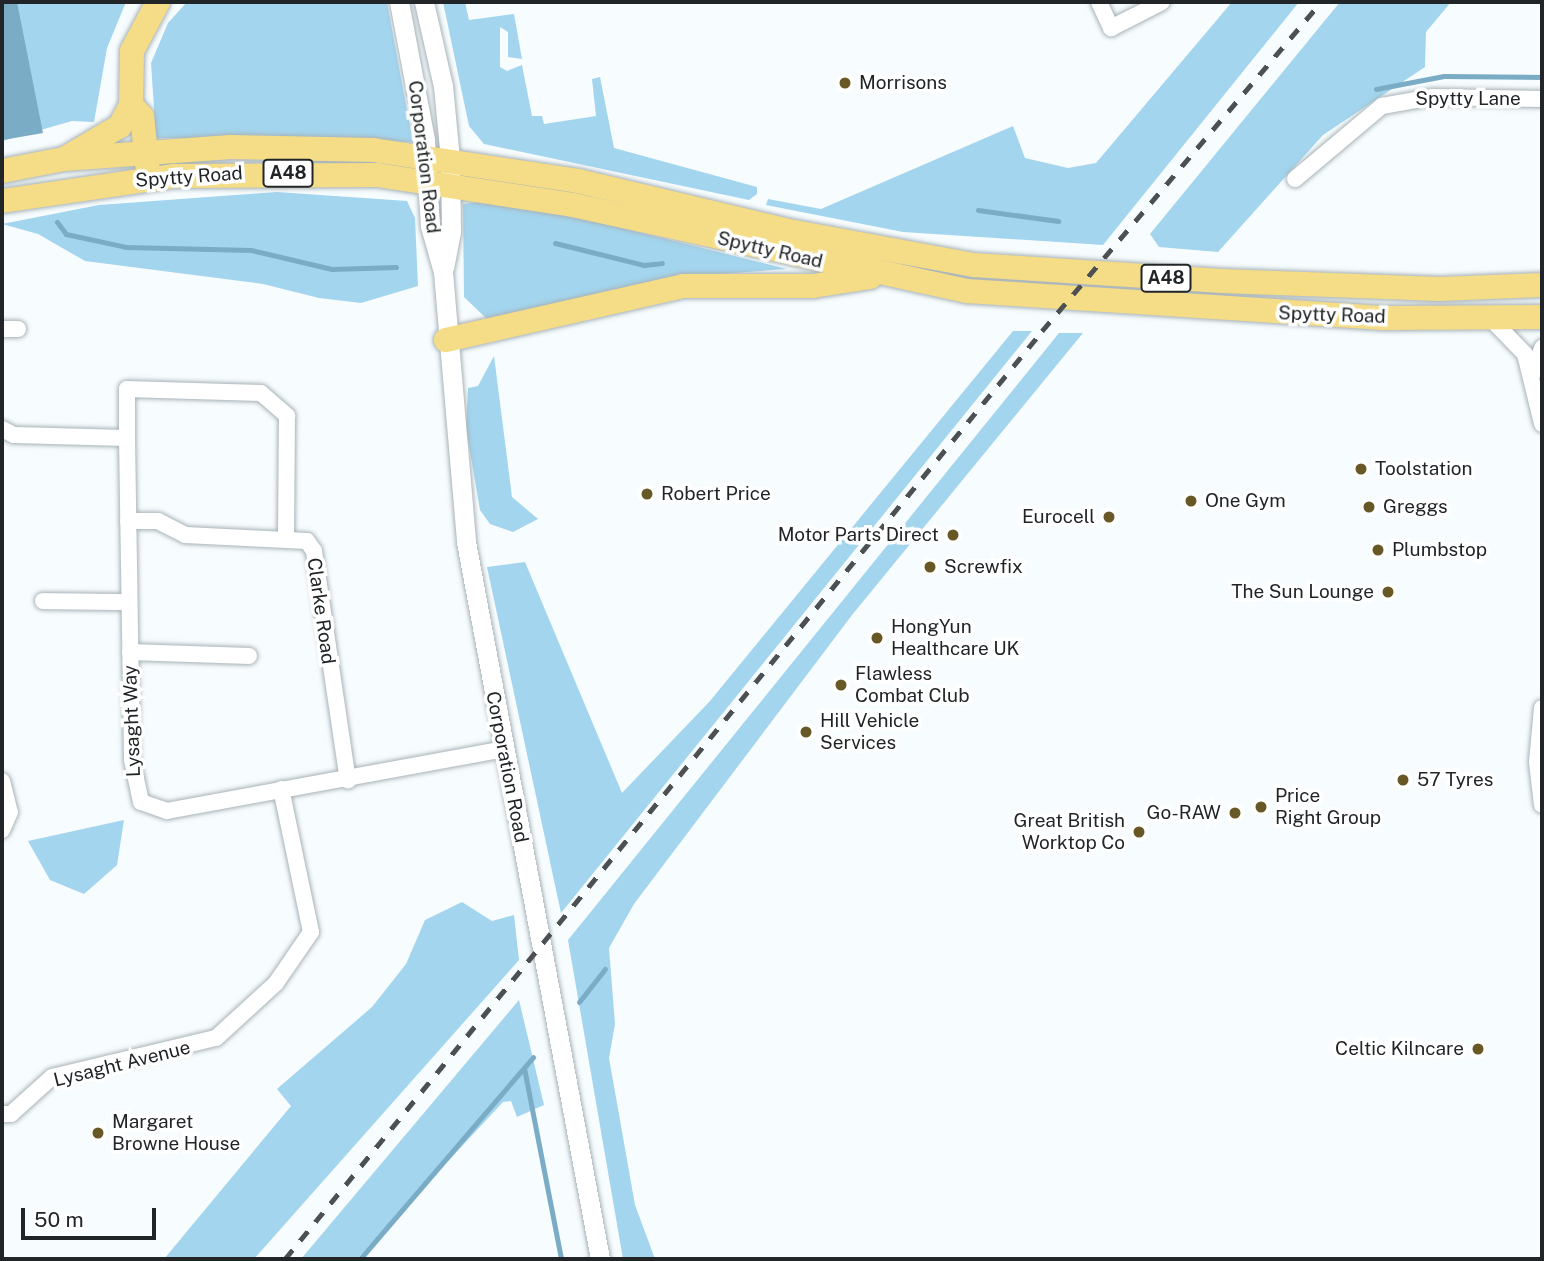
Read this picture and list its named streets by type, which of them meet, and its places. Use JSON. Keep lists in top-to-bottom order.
{
  "streets": {
    "main road": ["A48", "Spytty Road"],
    "street": [
      "Spytty Lane",
      "Corporation Road",
      "Clarke Road",
      "Lysaght Way",
      "Lysaght Avenue"
    ]
  },
  "crossings": [
    ["Corporation Road", "Spytty Road"],
    ["Corporation Road", "Lysaght Way"],
    ["A48", "Spytty Road"],
    ["Clarke Road", "Lysaght Way"],
    ["Lysaght Way", "Lysaght Avenue"]
  ],
  "places": [
    "Morrisons",
    "Toolstation",
    "Robert Price",
    "One Gym",
    "Greggs",
    "Eurocell",
    "Motor Parts Direct",
    "Plumbstop",
    "Screwfix",
    "The Sun Lounge",
    "HongYun Healthcare UK",
    "Flawless Combat Club",
    "Hill Vehicle Services",
    "57 Tyres",
    "Price Right Group",
    "Go-RAW",
    "Great British Worktop Co",
    "Celtic Kilncare",
    "Margaret Browne House"
  ],
  "scale_bar": "50 m"
}
